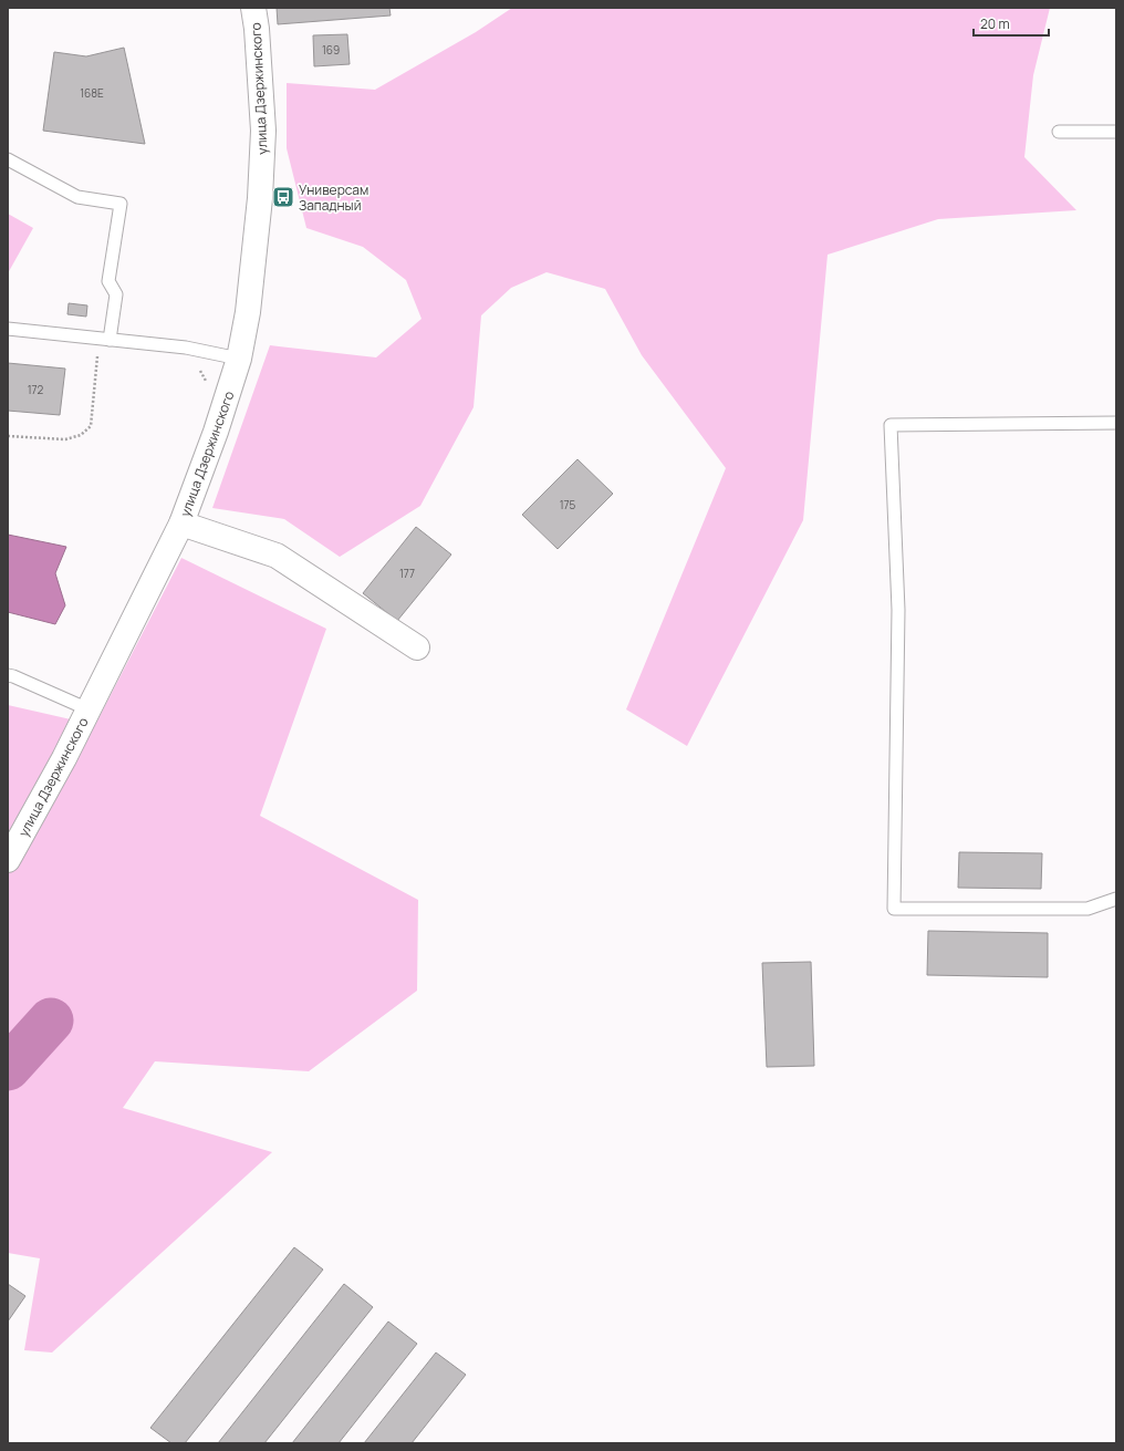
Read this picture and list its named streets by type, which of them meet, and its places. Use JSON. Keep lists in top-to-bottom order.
{
  "streets": {
    "main road": ["улица Дзержинского"]
  },
  "places": {
    "bus stop": ["Универсам Западный"]
  },
  "house_numbers": [
    "169",
    "168Е",
    "172",
    "175",
    "177"
  ],
  "scale_bar": "20 m"
}
